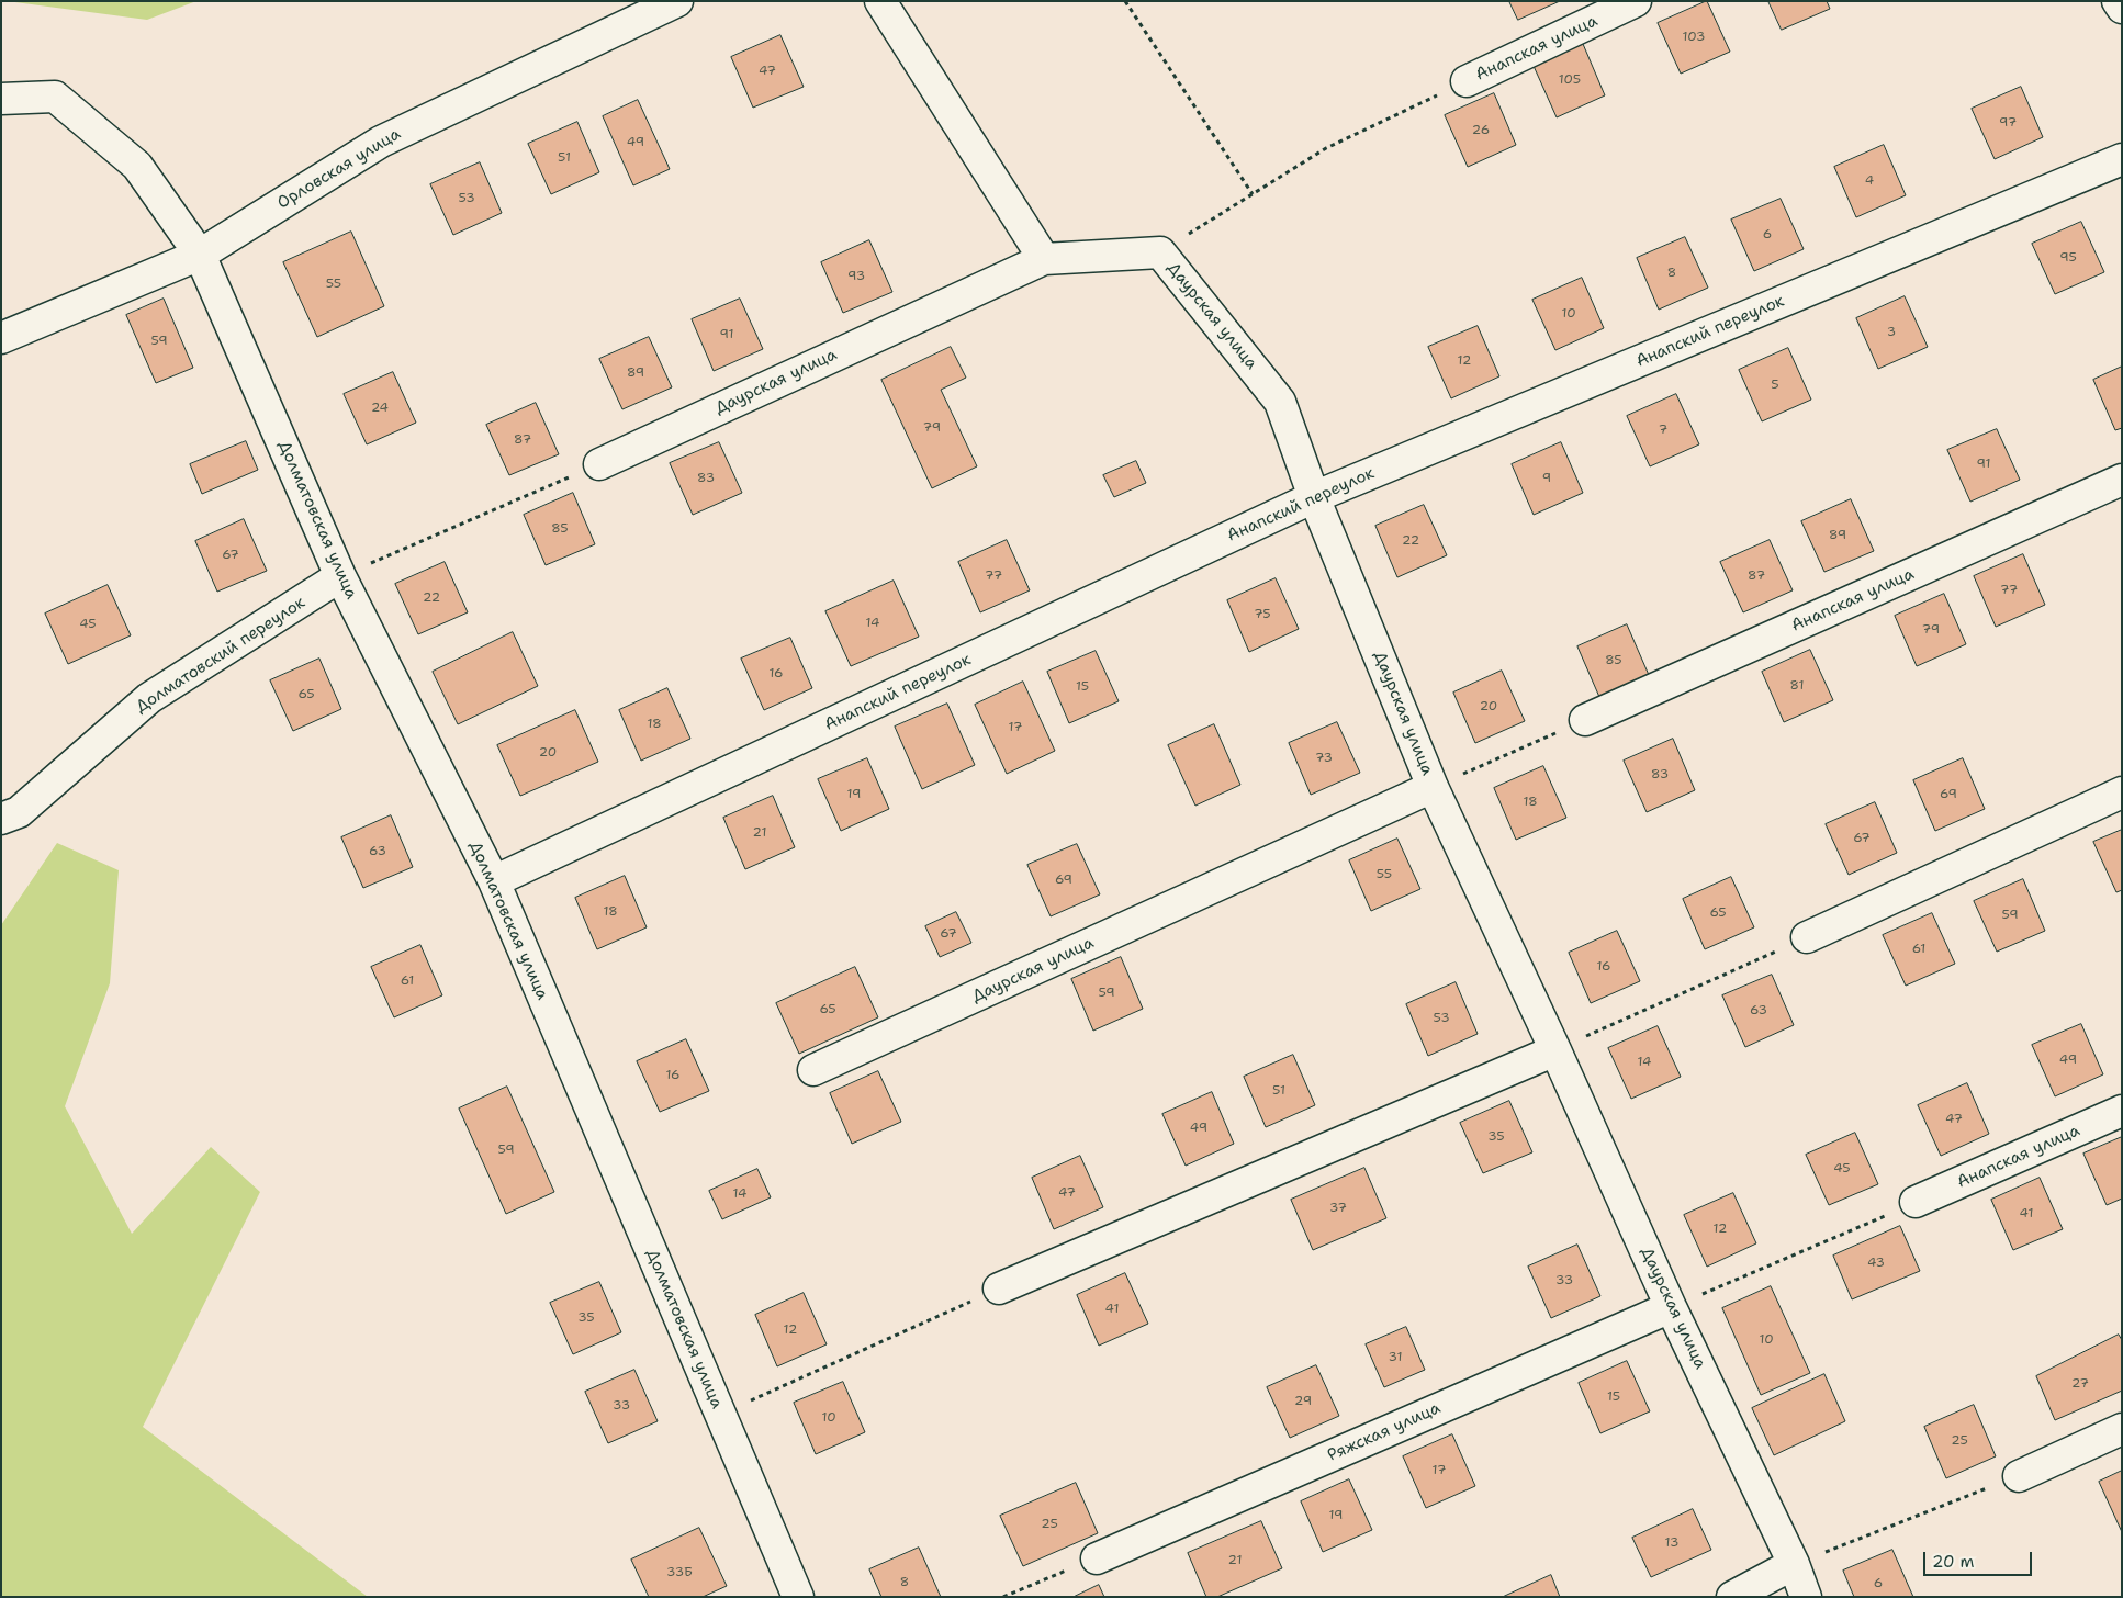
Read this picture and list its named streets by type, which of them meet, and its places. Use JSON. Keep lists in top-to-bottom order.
{
  "streets": {
    "street": [
      "Анапская улица",
      "Орловская улица",
      "Даурская улица",
      "Анапский переулок",
      "Долматовская улица",
      "Долматовский переулок",
      "Ряжская улица"
    ]
  },
  "crossings": [
    ["Орловская улица", "Долматовская улица"],
    ["Даурская улица", "Анапский переулок"],
    ["Даурская улица", "Ряжская улица"],
    ["Анапский переулок", "Долматовская улица"],
    ["Долматовская улица", "Долматовский переулок"]
  ],
  "house_numbers": [
    "103",
    "47",
    "105",
    "97",
    "26",
    "49",
    "51",
    "4",
    "53",
    "6",
    "95",
    "8",
    "93",
    "55",
    "10",
    "3",
    "91",
    "59",
    "12",
    "89",
    "5",
    "24",
    "79",
    "7",
    "87",
    "91",
    "83",
    "9",
    "85",
    "89",
    "22",
    "67",
    "77",
    "87",
    "77",
    "22",
    "75",
    "14",
    "45",
    "79",
    "85",
    "16",
    "81",
    "15",
    "65",
    "20",
    "18",
    "17",
    "20",
    "73",
    "83",
    "19",
    "69",
    "18",
    "21",
    "67",
    "63",
    "55",
    "69",
    "18",
    "65",
    "59",
    "67",
    "61",
    "16",
    "61",
    "59",
    "65",
    "63",
    "53",
    "49",
    "14",
    "16",
    "51",
    "47",
    "49",
    "35",
    "59",
    "45",
    "47",
    "14",
    "37",
    "41",
    "12",
    "43",
    "33",
    "41",
    "35",
    "12",
    "10",
    "31",
    "27",
    "15",
    "29",
    "33",
    "10",
    "25",
    "17",
    "19",
    "25",
    "13",
    "21",
    "33Б",
    "8",
    "6"
  ],
  "scale_bar": "20 m"
}
